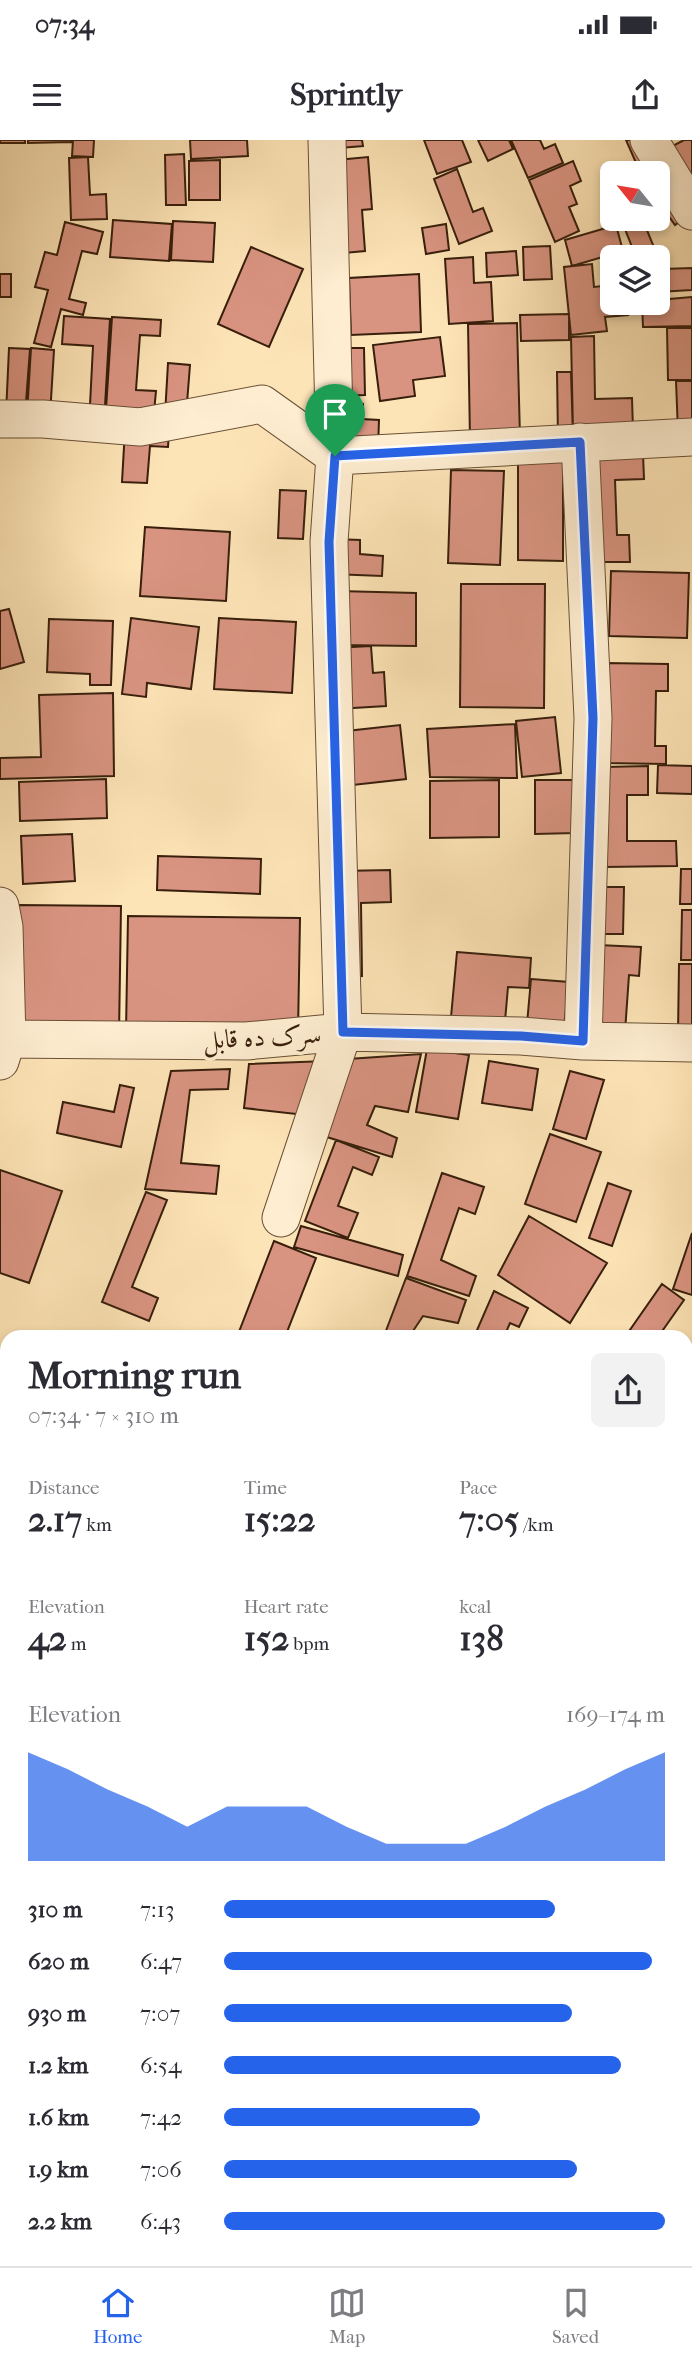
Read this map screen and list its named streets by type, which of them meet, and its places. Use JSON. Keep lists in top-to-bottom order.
{
  "streets": {
    "street": ["سرک ده قابل"]
  },
  "north": "top left",
  "page": {
    "status": "07:34",
    "header": "Sprintly",
    "heading": ["Morning run", "07:34 · 7 × 310 m"],
    "stats": [
      ["Distance", "2.17 km"],
      ["Time", "15:22"],
      ["Pace", "7:05 /km"],
      ["Elevation", "42 m"],
      ["Heart rate", "152 bpm"],
      ["kcal", "138"]
    ],
    "chart": ["Elevation", "169–174 m"],
    "list": [
      {
        "name": "310 m",
        "note": "7:13"
      },
      {
        "name": "620 m",
        "note": "6:47"
      },
      {
        "name": "930 m",
        "note": "7:07"
      },
      {
        "name": "1.2 km",
        "note": "6:54"
      },
      {
        "name": "1.6 km",
        "note": "7:42"
      },
      {
        "name": "1.9 km",
        "note": "7:06"
      },
      {
        "name": "2.2 km",
        "note": "6:43"
      }
    ],
    "tabs": ["Home", "Map", "Saved"]
  }
}
